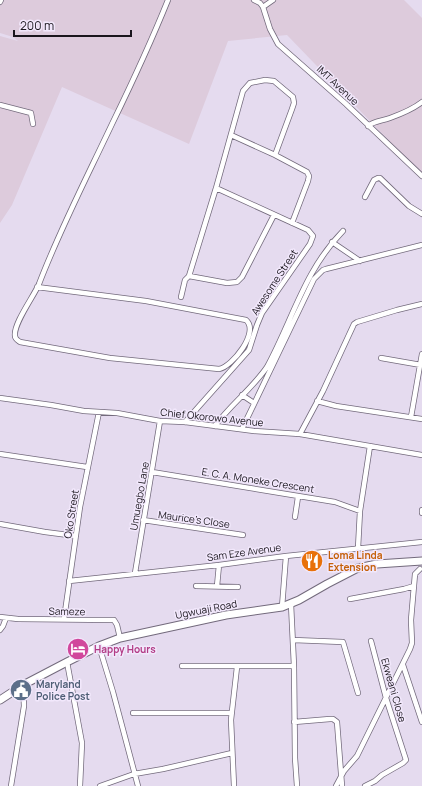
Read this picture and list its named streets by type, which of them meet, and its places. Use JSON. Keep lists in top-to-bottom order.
{
  "streets": {
    "main road": ["Ugwuaji Road"],
    "street": [
      "IMT Avenue",
      "Awesome Street",
      "Chief Okorowo Avenue",
      "E. C. A. Moneke Crescent",
      "Umuegbo Lane",
      "Oko Street",
      "Maurice's Close",
      "Sam Eze Avenue",
      "Sameze",
      "Ekweani Close"
    ]
  },
  "crossings": [
    ["Awesome Street", "Chief Okorowo Avenue"],
    ["Chief Okorowo Avenue", "Umuegbo Lane"],
    ["Chief Okorowo Avenue", "Oko Street"],
    ["E. C. A. Moneke Crescent", "Umuegbo Lane"],
    ["Umuegbo Lane", "Maurice's Close"],
    ["Umuegbo Lane", "Sam Eze Avenue"],
    ["Oko Street", "Sam Eze Avenue"],
    ["Oko Street", "Sameze"],
    ["Ugwuaji Road", "Sameze"]
  ],
  "places": {
    "restaurant": ["Loma Linda Extension"],
    "hotel": ["Happy Hours"],
    "public building": ["Maryland Police Post"]
  },
  "scale_bar": "200 m"
}
